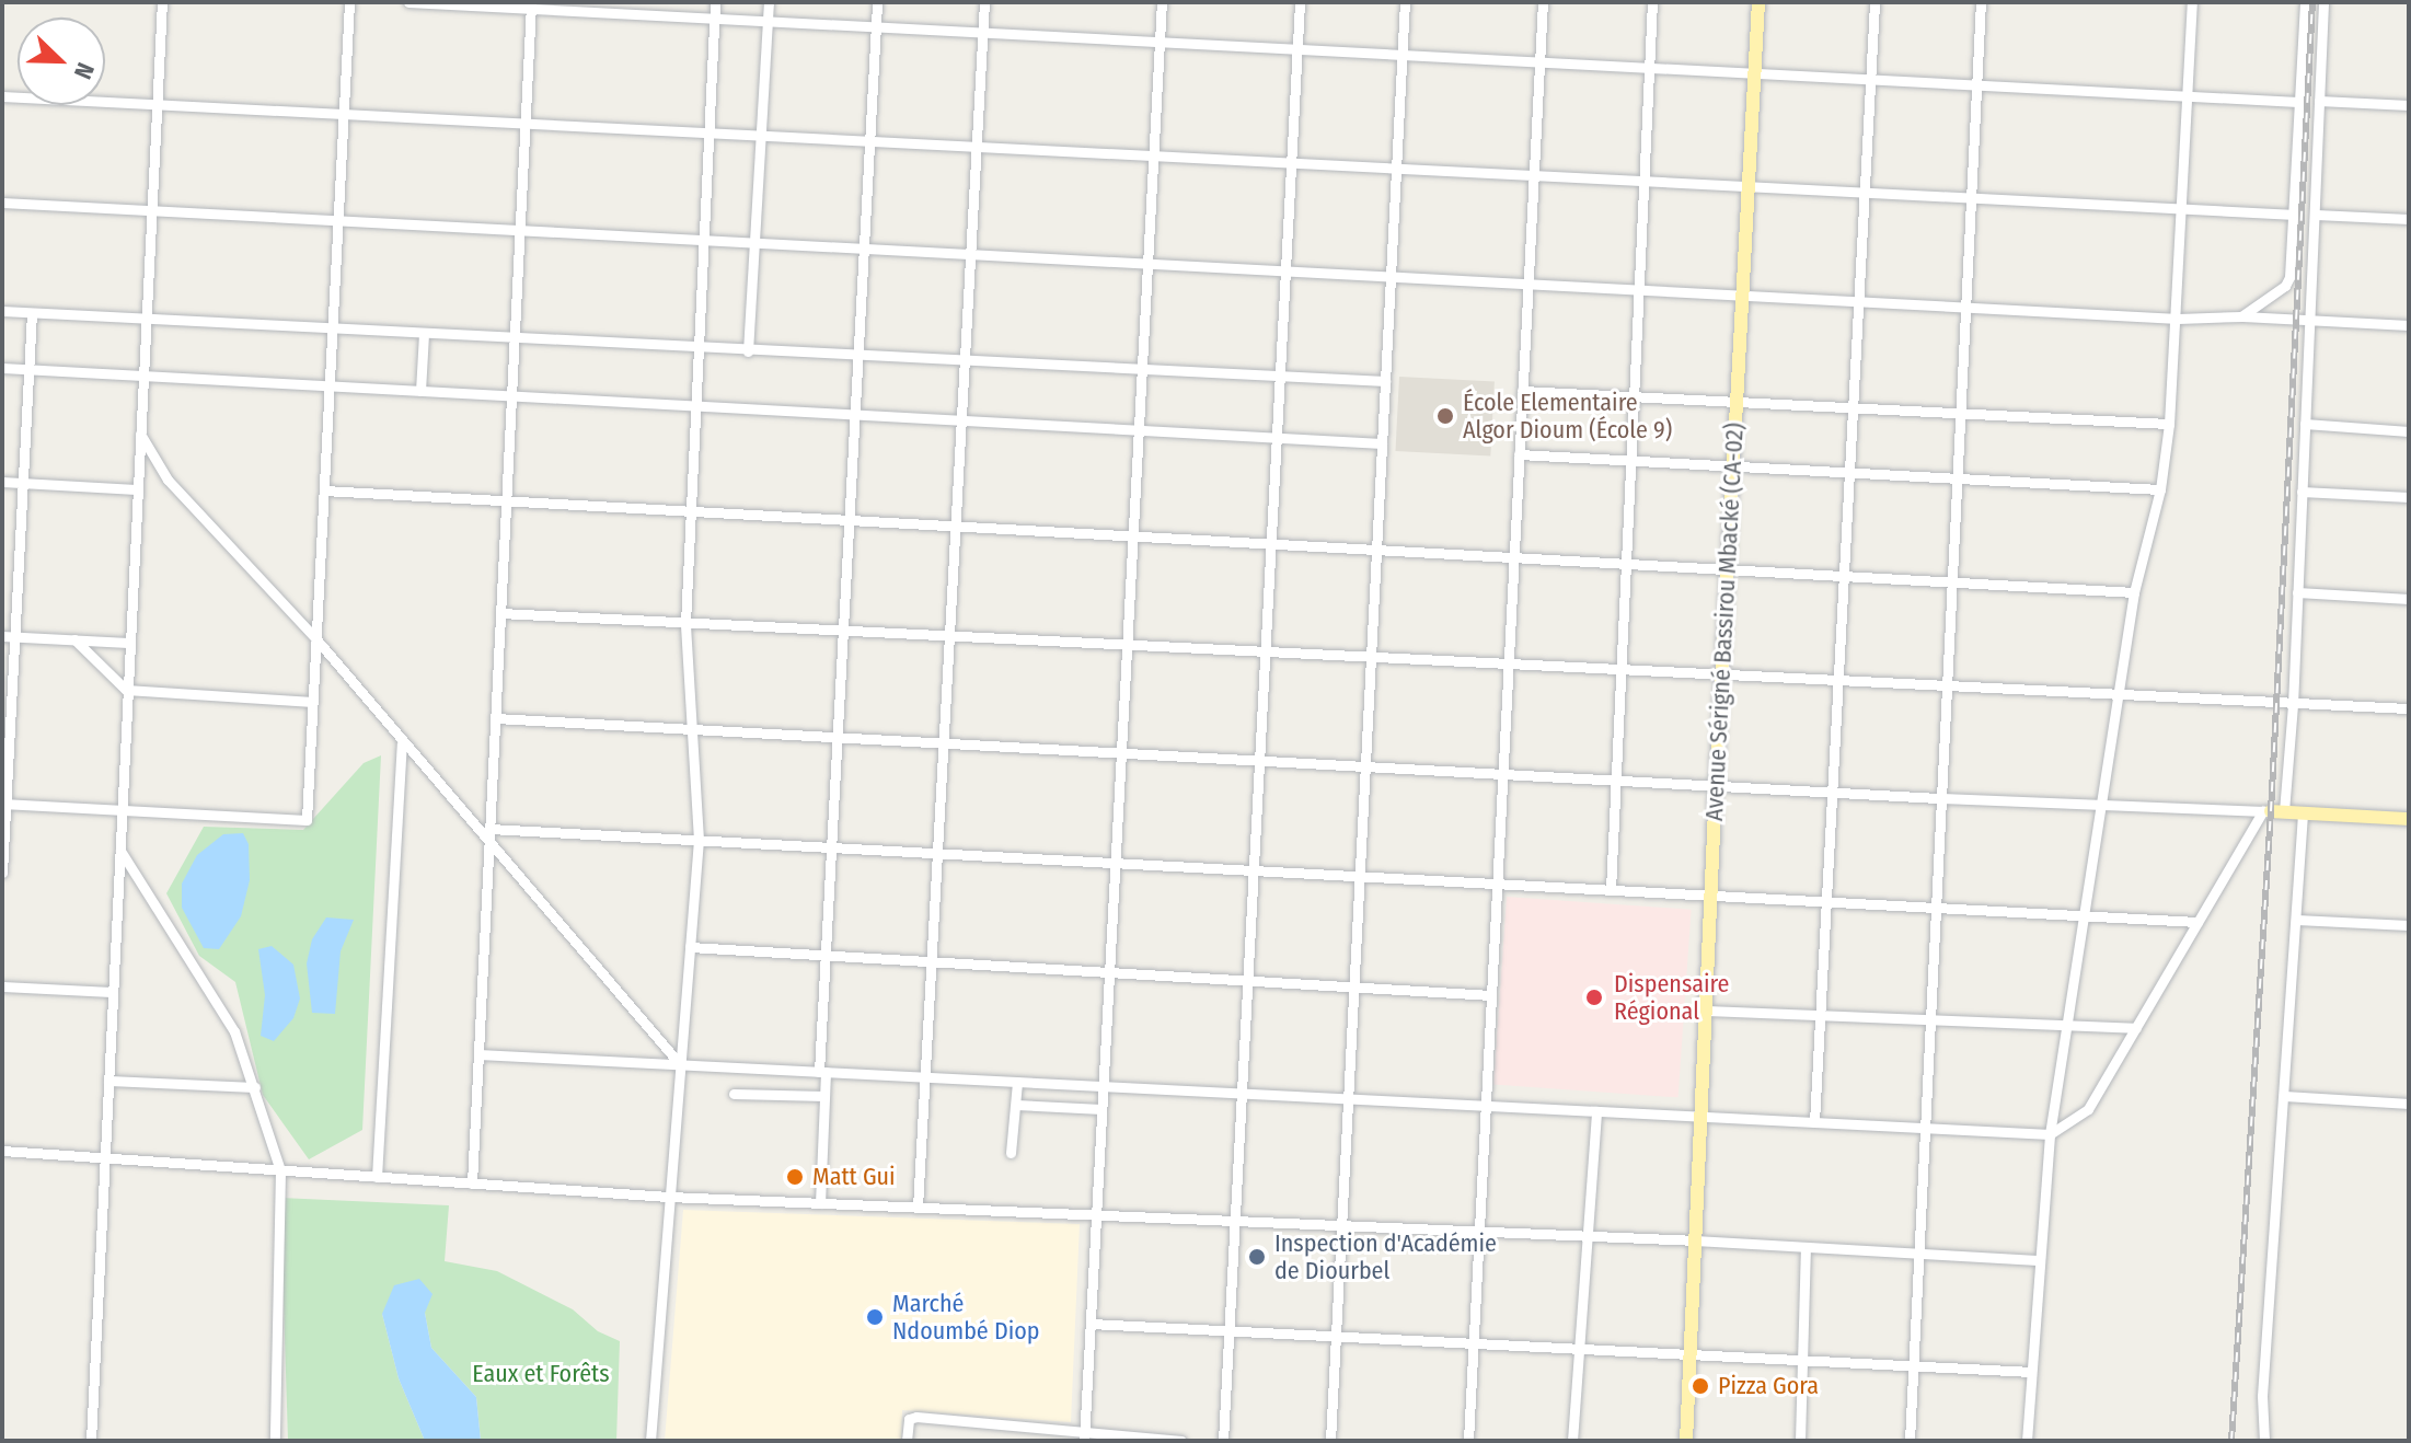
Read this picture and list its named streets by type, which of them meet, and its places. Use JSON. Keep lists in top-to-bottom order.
{
  "streets": {
    "main road": ["Avenue Sérigné Bassirou Mbacké (CA-02)"]
  },
  "parks": ["Eaux et Forêts"],
  "places": [
    "École Elementaire Algor Dioum (École 9)",
    "Dispensaire Régional",
    "Matt Gui",
    "Inspection d'Académie de Diourbel",
    "Marché Ndoumbé Diop",
    "Pizza Gora"
  ],
  "north": "bottom right"
}
